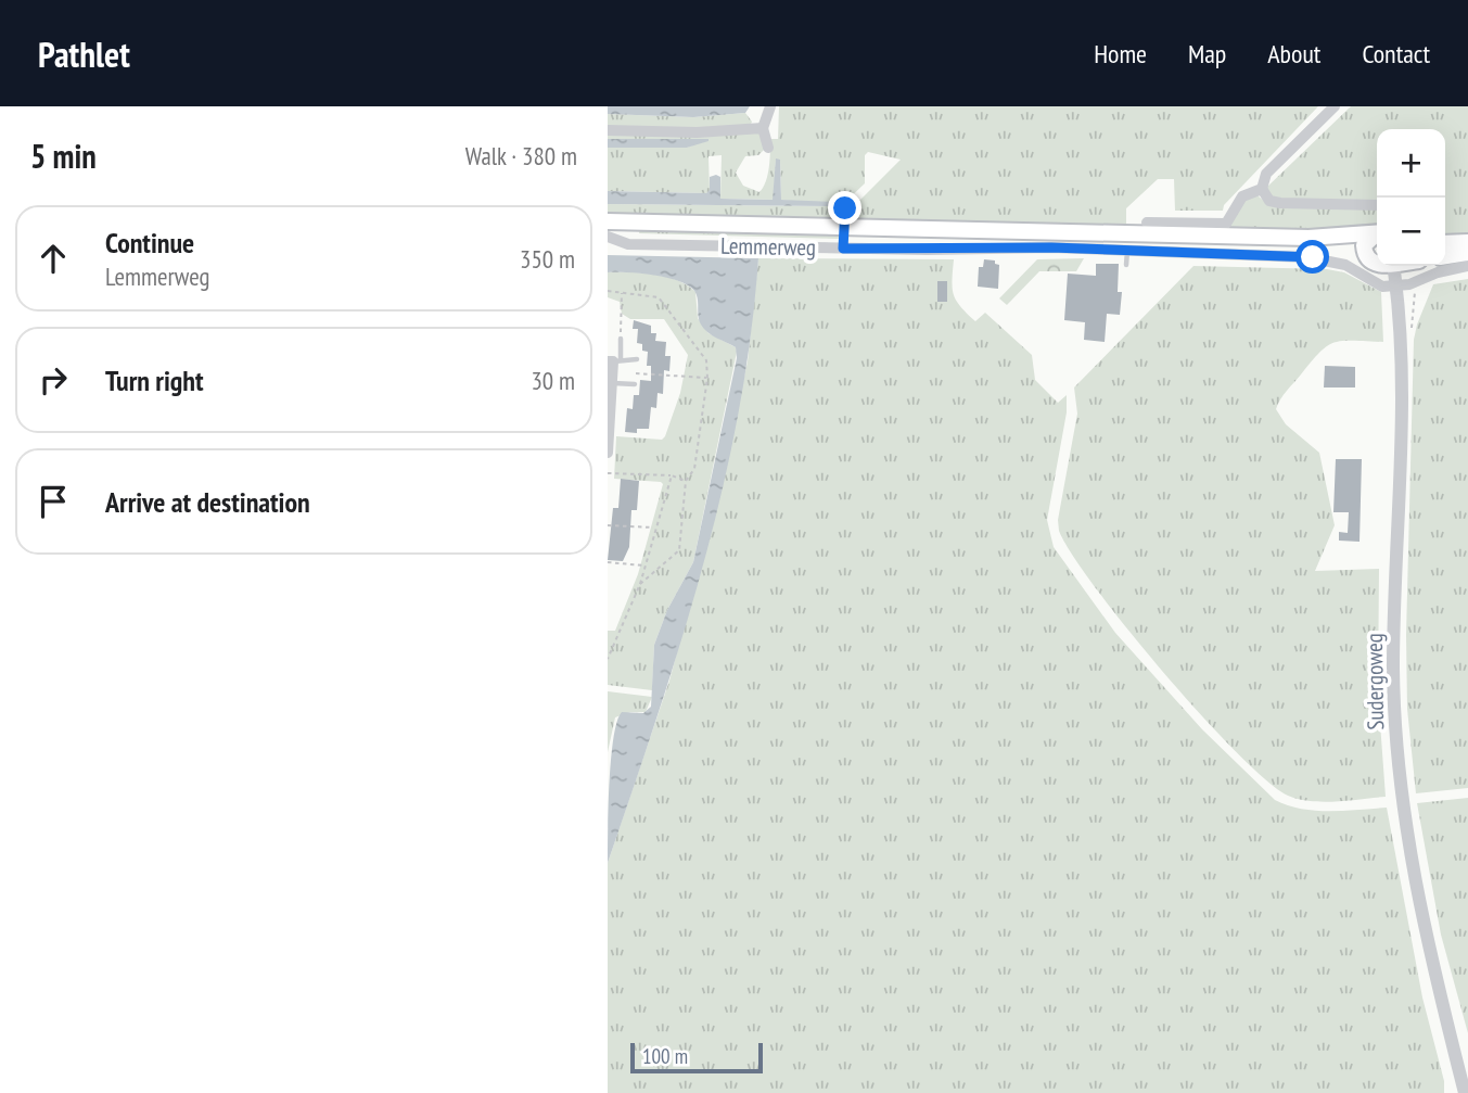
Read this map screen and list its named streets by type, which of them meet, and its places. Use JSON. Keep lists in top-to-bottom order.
{
  "streets": {
    "main road": ["Lemmerweg"],
    "street": ["Sudergoweg"]
  },
  "crossings": [
    ["Lemmerweg", "Sudergoweg"]
  ],
  "scale_bar": "100 m",
  "page": {
    "header": "Pathlet",
    "nav": [
      "Home",
      "Map",
      "About",
      "Contact"
    ],
    "heading": ["5 min", "Walk · 380 m"],
    "map_buttons": ["+", "−"],
    "list": [
      ["Continue", "Lemmerweg", "350 m"],
      ["Turn right", "30 m"],
      "Arrive at destination"
    ],
    "scale": "100 m"
  }
}
